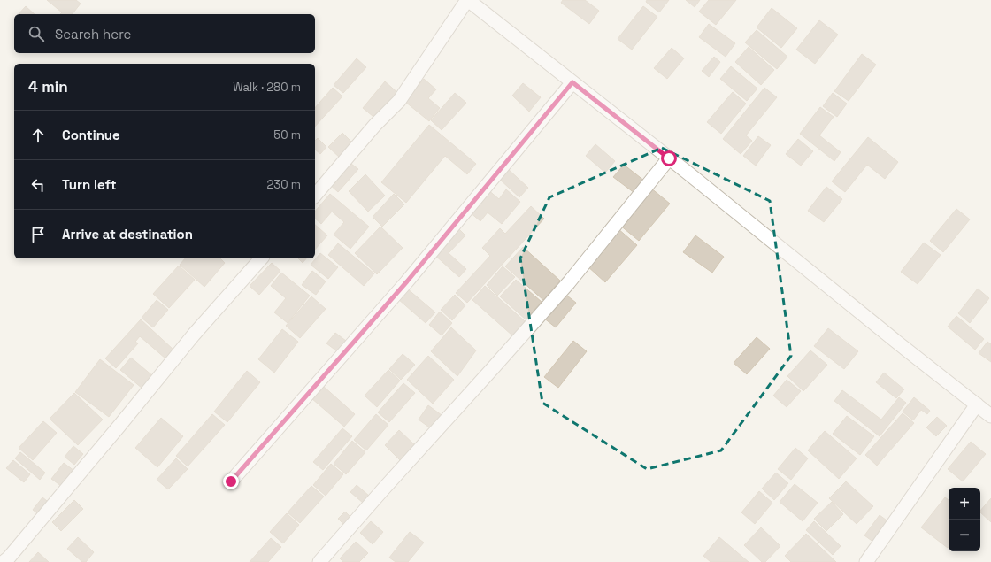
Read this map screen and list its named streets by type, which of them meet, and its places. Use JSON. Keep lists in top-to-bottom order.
{
  "page": {
    "search": "Search here",
    "heading": ["4 min", "Walk · 280 m"],
    "list": [
      ["Continue", "50 m"],
      ["Turn left", "230 m"],
      "Arrive at destination"
    ],
    "map_buttons": ["+", "−"]
  }
}
